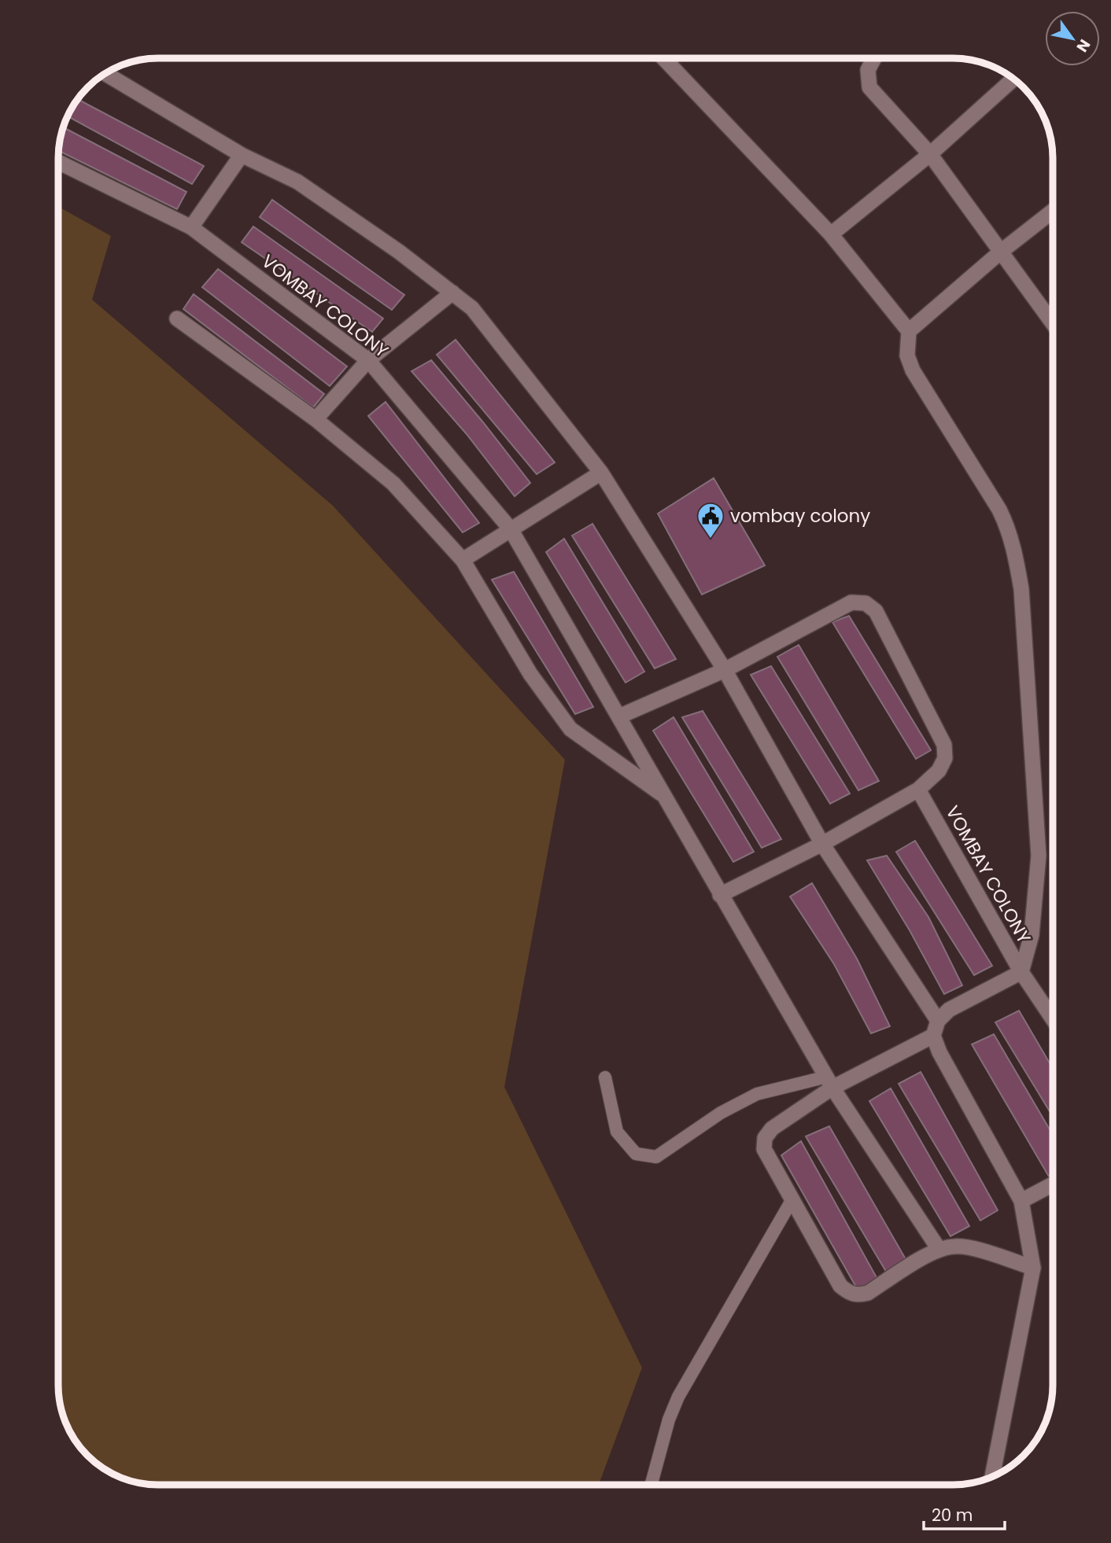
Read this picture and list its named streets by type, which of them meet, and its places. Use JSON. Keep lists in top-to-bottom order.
{
  "streets": {
    "street": ["VOMBAY COLONY"]
  },
  "places": {
    "public building": ["vombay colony"]
  },
  "scale_bar": "20 m",
  "north": "bottom right"
}
